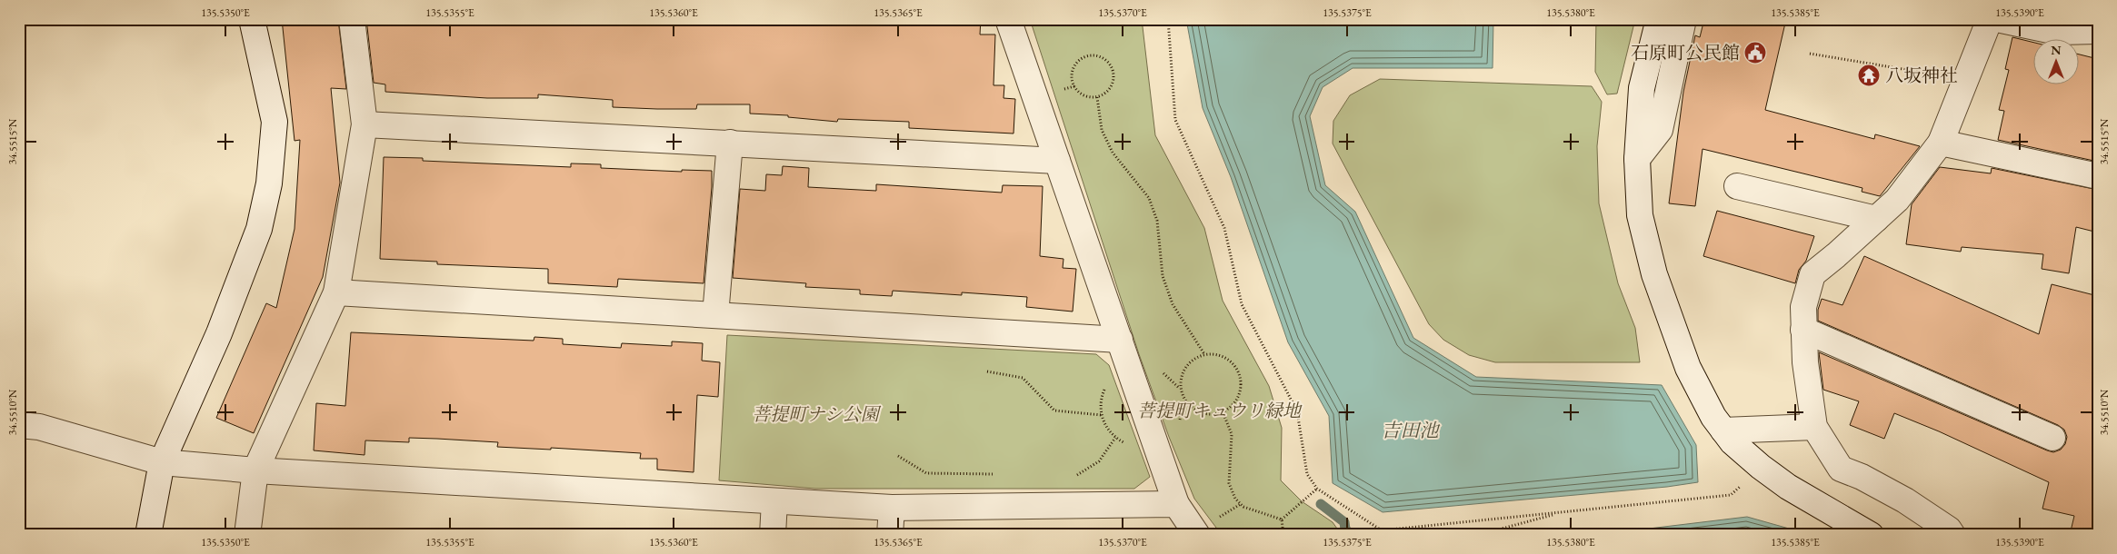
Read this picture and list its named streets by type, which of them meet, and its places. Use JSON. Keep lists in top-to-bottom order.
{
  "water": ["吉田池"],
  "parks": ["菩提町キュウリ緑地", "菩提町ナシ公園"],
  "places": {
    "public building": ["石原町公民館"],
    "temple": ["八坂神社"]
  },
  "north": "top",
  "coordinates": [
    "135.5350°E",
    "135.5355°E",
    "135.5360°E",
    "135.5365°E",
    "135.5370°E",
    "135.5375°E",
    "135.5380°E",
    "135.5385°E",
    "135.5390°E",
    "34.5515°N",
    "34.5510°N"
  ]
}
